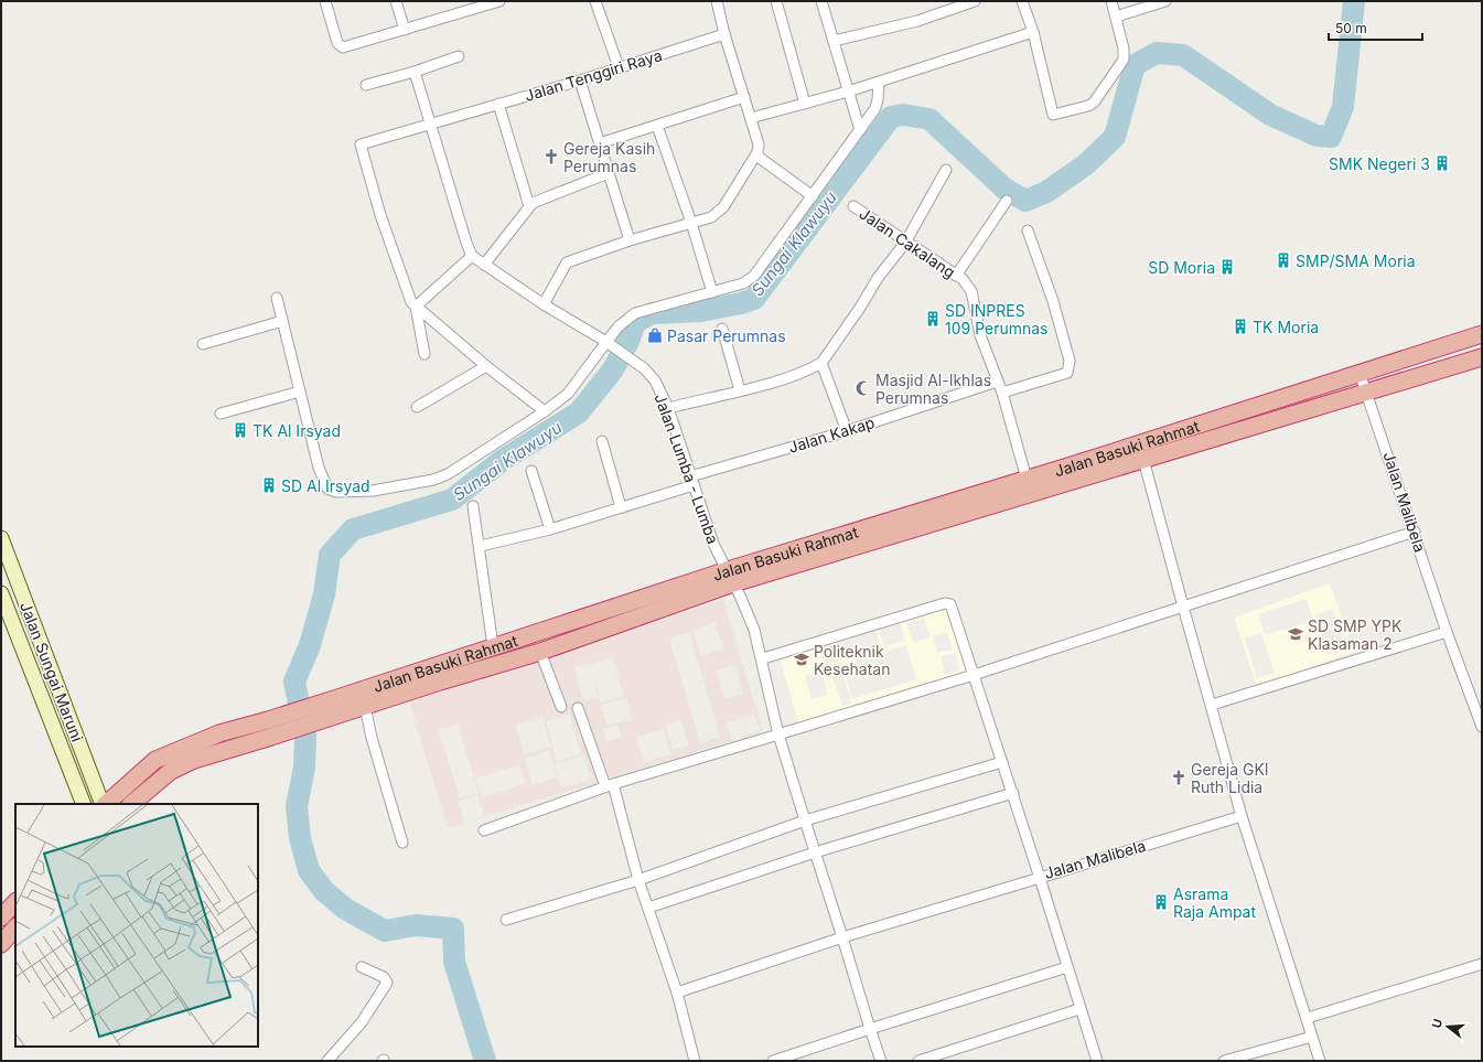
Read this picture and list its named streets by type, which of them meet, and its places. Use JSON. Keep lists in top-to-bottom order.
{
  "streets": {
    "highway": ["Jalan Basuki Rahmat"],
    "main road": ["Jalan Sungai Maruni"],
    "street": [
      "Jalan Tenggiri Raya",
      "Jalan Cakalang",
      "Jalan Kakap",
      "Jalan Lumba - Lumba",
      "Jalan Malibela"
    ]
  },
  "crossings": [
    ["Jalan Cakalang", "Jalan Kakap"],
    ["Jalan Cakalang", "Jalan Basuki Rahmat"],
    ["Jalan Kakap", "Jalan Lumba - Lumba"],
    ["Jalan Basuki Rahmat", "Jalan Lumba - Lumba"],
    ["Jalan Basuki Rahmat", "Jalan Malibela"],
    ["Jalan Lumba - Lumba", "Jalan Malibela"]
  ],
  "water": ["Sungai Klawuyu"],
  "places": {
    "church": ["Gereja Kasih Perumnas", "Gereja GKI Ruth Lidia"],
    "building": [
      "SMK Negeri 3",
      "SMP/SMA Moria",
      "SD Moria",
      "SD INPRES 109 Perumnas",
      "TK Moria",
      "TK Al Irsyad",
      "SD Al Irsyad",
      "Asrama Raja Ampat"
    ],
    "shop": ["Pasar Perumnas"],
    "mosque": ["Masjid Al-Ikhlas Perumnas"],
    "school or university": ["SD SMP YPK Klasaman 2", "Politeknik Kesehatan"]
  },
  "scale_bar": "50 m",
  "north": "left"
}
